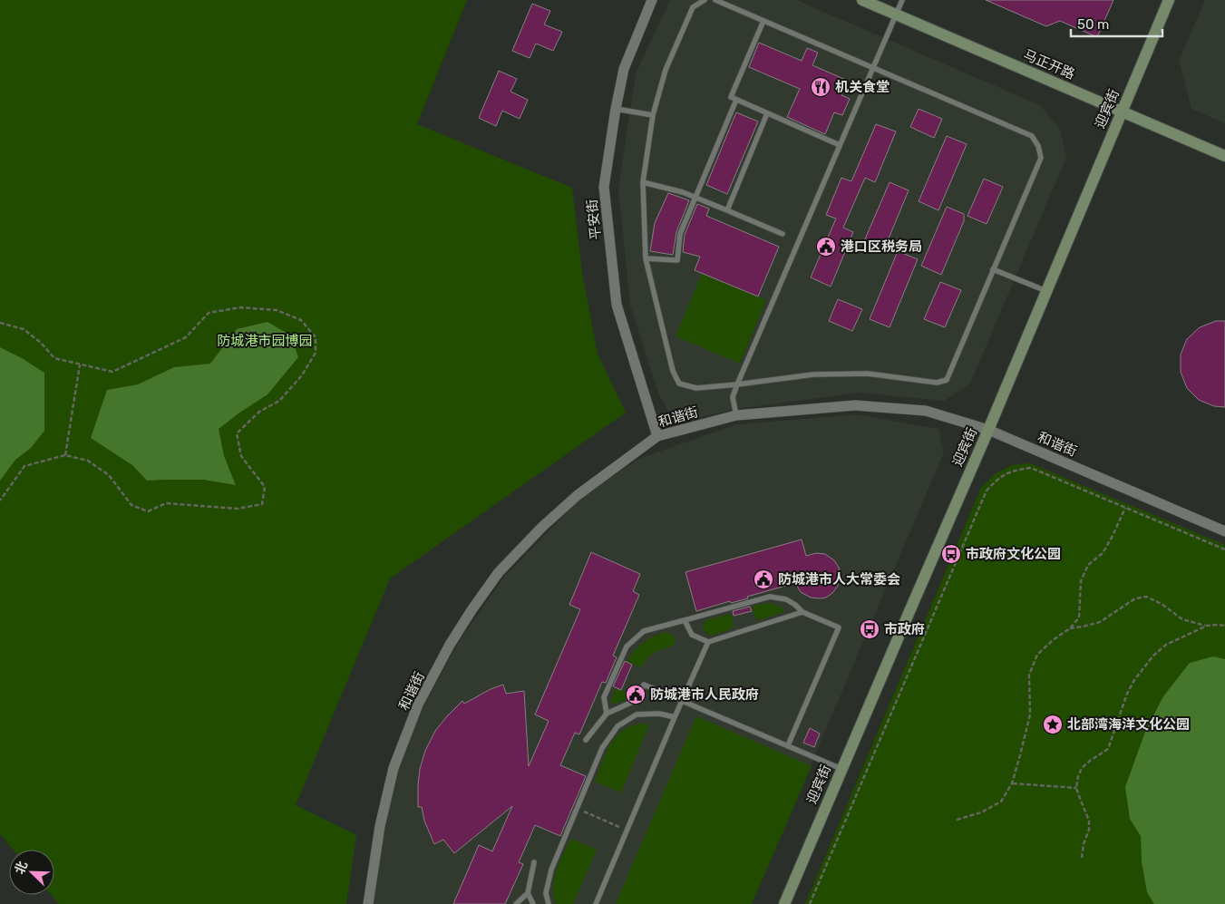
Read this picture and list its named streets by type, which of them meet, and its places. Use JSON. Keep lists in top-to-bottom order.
{
  "streets": {
    "main road": ["马正开路", "迎宾街"],
    "street": ["平安街", "和谐街"]
  },
  "crossings": [
    ["马正开路", "迎宾街"],
    ["迎宾街", "和谐街"],
    ["平安街", "和谐街"]
  ],
  "parks": ["防城港市园博园"],
  "places": {
    "restaurant": ["机关食堂"],
    "public building": ["港口区税务局", "防城港市人大常委会", "防城港市人民政府"],
    "bus stop": ["市政府文化公园", "市政府"],
    "place": ["北部湾海洋文化公园"]
  },
  "scale_bar": "50 m",
  "north": "top left"
}
